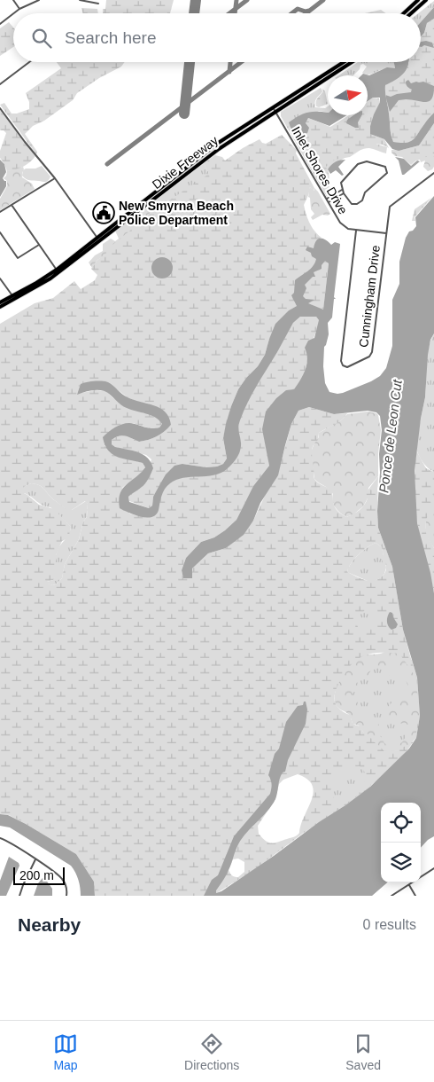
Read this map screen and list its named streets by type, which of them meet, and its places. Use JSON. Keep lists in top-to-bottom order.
{
  "streets": {
    "main road": ["Dixie Freeway"],
    "street": ["Inlet Shores Drive", "Cunningham Drive"]
  },
  "crossings": [
    ["Dixie Freeway", "Inlet Shores Drive"],
    ["Inlet Shores Drive", "Cunningham Drive"]
  ],
  "water": ["Ponce de Leon Cut"],
  "places": {
    "public building": ["New Smyrna Beach Police Department"]
  },
  "scale_bar": "200 m",
  "north": "right",
  "page": {
    "search": "Search here",
    "scale": "200 m",
    "heading": ["Nearby", "0 results"],
    "nav": ["Map", "Directions", "Saved"]
  }
}
